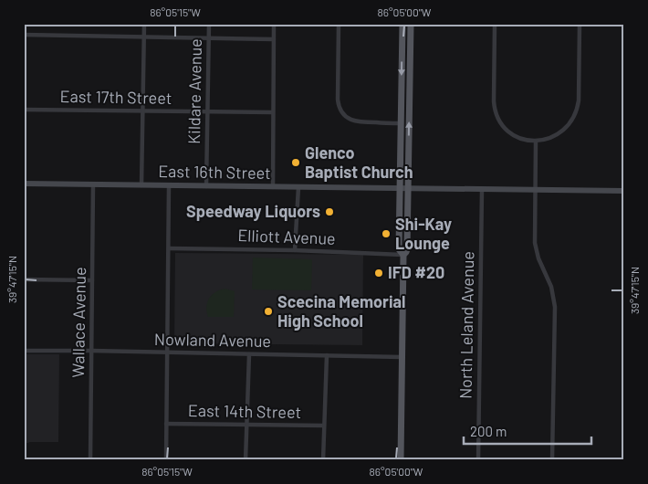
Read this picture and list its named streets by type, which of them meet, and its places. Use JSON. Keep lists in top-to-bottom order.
{
  "streets": {
    "main road": ["East 16th Street"],
    "street": [
      "Kildare Avenue",
      "East 17th Street",
      "Elliott Avenue",
      "Wallace Avenue",
      "North Leland Avenue",
      "Nowland Avenue",
      "East 14th Street"
    ]
  },
  "crossings": [
    ["Kildare Avenue", "East 17th Street"],
    ["Kildare Avenue", "East 16th Street"],
    ["East 16th Street", "Wallace Avenue"],
    ["East 16th Street", "North Leland Avenue"],
    ["Wallace Avenue", "Nowland Avenue"]
  ],
  "places": [
    "Glenco Baptist Church",
    "Speedway Liquors",
    "Shi-Kay Lounge",
    "IFD #20",
    "Scecina Memorial High School"
  ],
  "scale_bar": "200 m",
  "coordinates": ["86°05'15\"W", "86°05'00\"W", "39°47'15\"N"]
}
